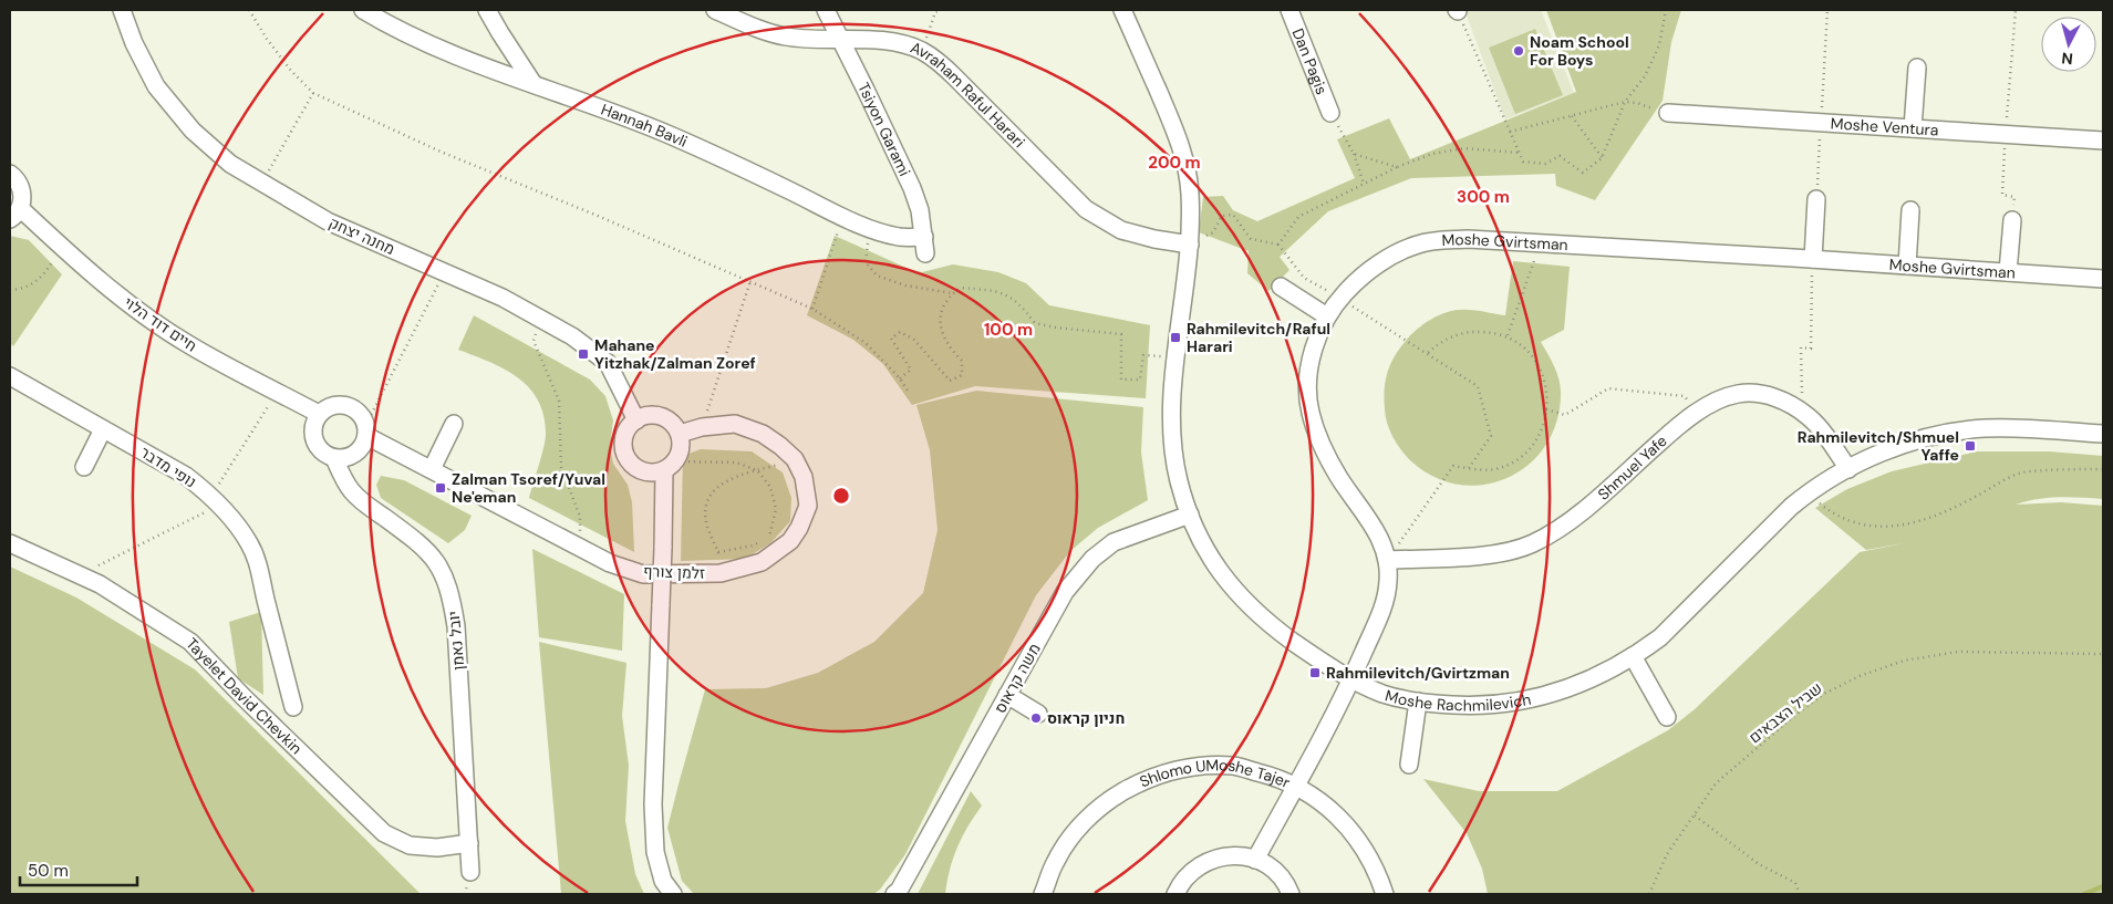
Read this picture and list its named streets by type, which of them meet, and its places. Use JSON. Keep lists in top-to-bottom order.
{
  "streets": {
    "street": [
      "Dan Pagis",
      "Avraham Raful Harari",
      "Hannah Bavli",
      "Moshe Ventura",
      "Tsiyon Garami",
      "מחנה יצחק",
      "Moshe Gvirtsman",
      "חיים דוד הלוי",
      "נופי מדבר",
      "Shmuel Yafe",
      "זלמן צורף",
      "יובל נאמן",
      "משה קראוס",
      "Moshe Rachmilevich",
      "Tayelet David Chevkin",
      "Shlomo UMoshe Tajer"
    ],
    "path": ["שביל הצבאים"]
  },
  "crossings": [
    ["Avraham Raful Harari", "Tsiyon Garami"],
    ["Avraham Raful Harari", "Moshe Rachmilevich"],
    ["Hannah Bavli", "Tsiyon Garami"],
    ["Moshe Gvirtsman", "Shmuel Yafe"],
    ["Moshe Gvirtsman", "Moshe Rachmilevich"],
    ["Moshe Gvirtsman", "Shlomo UMoshe Tajer"],
    ["חיים דוד הלוי", "זלמן צורף"],
    ["חיים דוד הלוי", "יובל נאמן"],
    ["Shmuel Yafe", "Moshe Rachmilevich"],
    ["זלמן צורף", "יובל נאמן"],
    ["יובל נאמן", "Tayelet David Chevkin"],
    ["משה קראוס", "Moshe Rachmilevich"]
  ],
  "places": {
    "other": ["Noam School For Boys", "חניון קראוס"],
    "transit": [
      "Rahmilevitch/Raful Harari",
      "Mahane Yitzhak/Zalman Zoref",
      "Rahmilevitch/Shmuel Yaffe",
      "Zalman Tsoref/Yuval Ne'eman",
      "Rahmilevitch/Gvirtzman"
    ]
  },
  "scale_bar": "50 m",
  "north": "bottom",
  "rings": ["200 m", "300 m", "100 m"]
}
